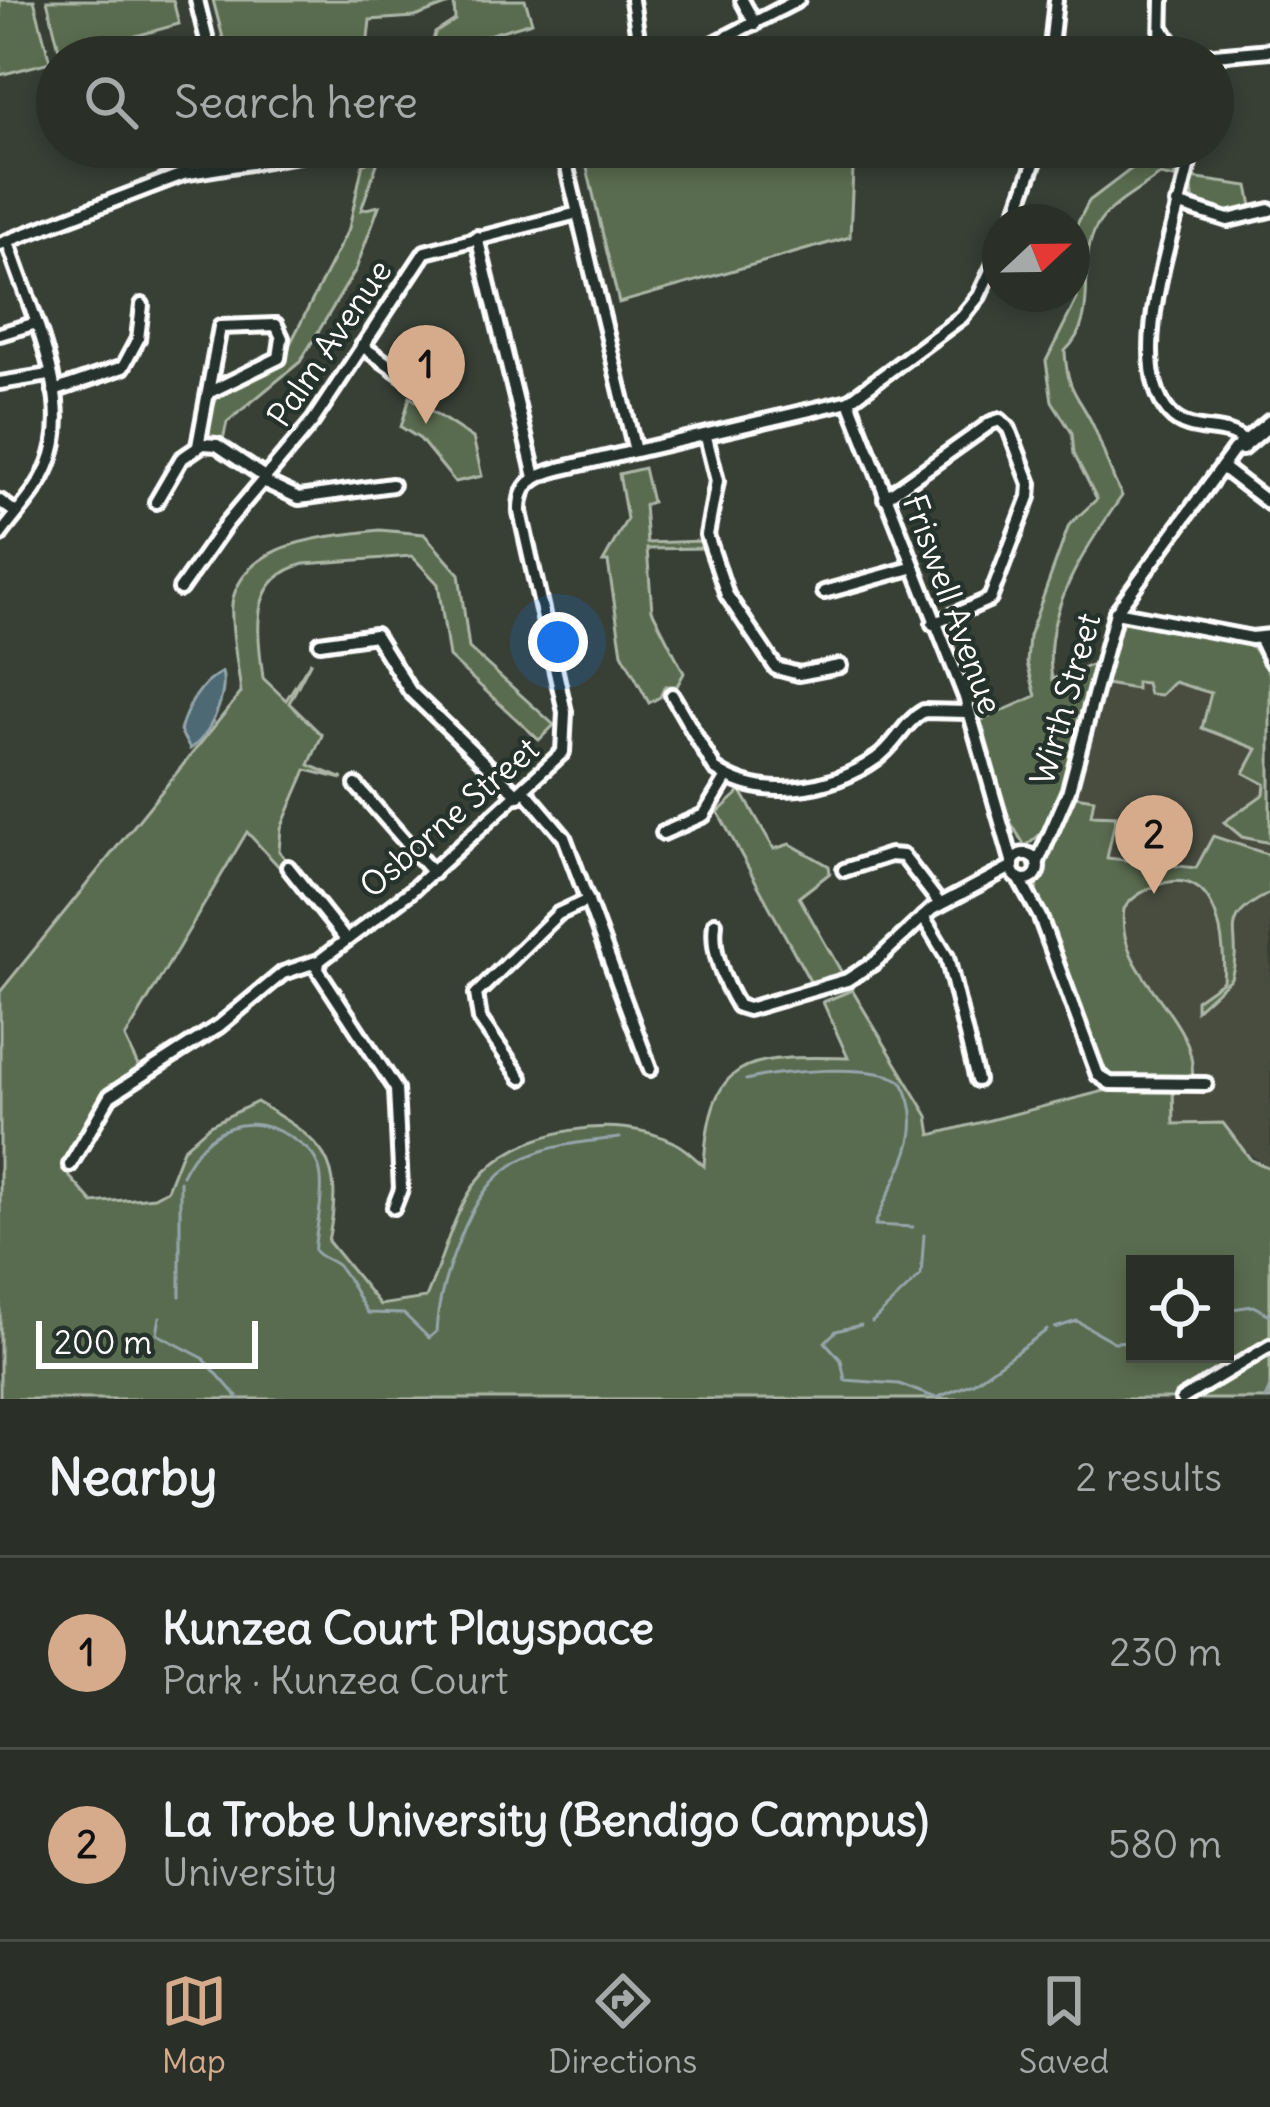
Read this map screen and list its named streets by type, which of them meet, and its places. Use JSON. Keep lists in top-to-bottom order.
{
  "streets": {
    "street": [
      "Palm Avenue",
      "Friswell Avenue",
      "Wirth Street",
      "Osborne Street"
    ]
  },
  "crossings": [
    ["Friswell Avenue", "Wirth Street"]
  ],
  "scale_bar": "200 m",
  "north": "right",
  "page": {
    "search": "Search here",
    "pins": ["1", "2"],
    "scale": "200 m",
    "heading": ["Nearby", "2 results"],
    "list": [
      {
        "mark": "1",
        "name": "Kunzea Court Playspace",
        "note": "Park · Kunzea Court",
        "value": "230 m"
      },
      {
        "mark": "2",
        "name": "La Trobe University (Bendigo Campus)",
        "note": "University",
        "value": "580 m"
      }
    ],
    "nav": ["Map", "Directions", "Saved"]
  }
}
